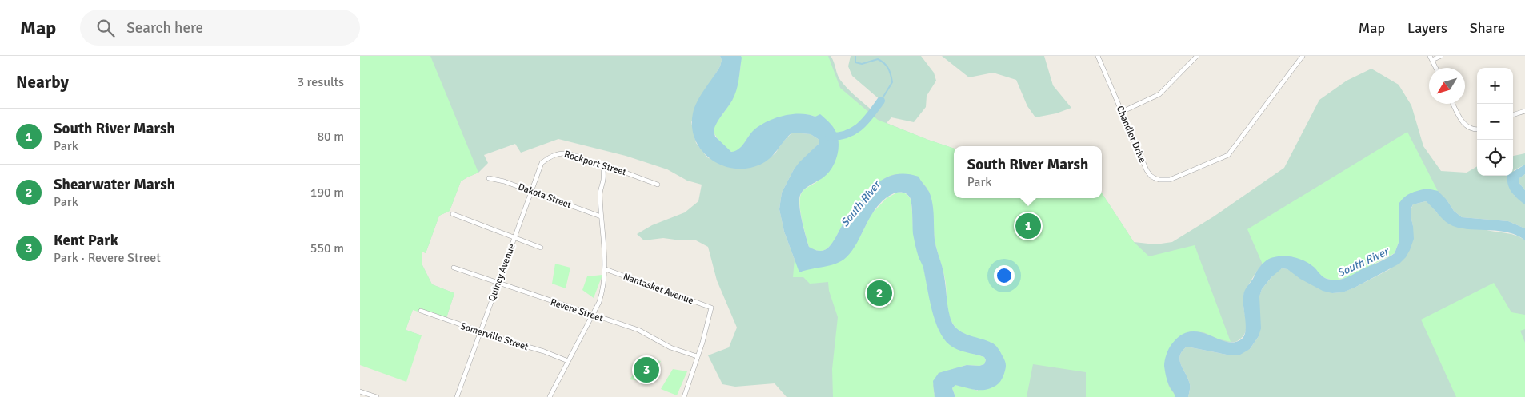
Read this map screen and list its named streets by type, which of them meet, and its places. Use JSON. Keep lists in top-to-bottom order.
{
  "streets": {
    "street": [
      "Chandler Drive",
      "Rockport Street",
      "Dakota Street",
      "Quincy Avenue",
      "Nantasket Avenue",
      "Revere Street",
      "Somerville Street"
    ]
  },
  "crossings": [
    ["Rockport Street", "Quincy Avenue"],
    ["Dakota Street", "Quincy Avenue"],
    ["Quincy Avenue", "Revere Street"],
    ["Quincy Avenue", "Somerville Street"],
    ["Nantasket Avenue", "Revere Street"]
  ],
  "water": ["South River"],
  "north": "bottom left",
  "page": {
    "header": "Map",
    "search": "Search here",
    "nav": ["Map", "Layers", "Share"],
    "heading": ["Nearby", "3 results"],
    "map_buttons": ["+", "−"],
    "list": [
      {
        "mark": "1",
        "name": "South River Marsh",
        "note": "Park",
        "value": "80 m"
      },
      {
        "mark": "2",
        "name": "Shearwater Marsh",
        "note": "Park",
        "value": "190 m"
      },
      {
        "mark": "3",
        "name": "Kent Park",
        "note": "Park · Revere Street",
        "value": "550 m"
      }
    ],
    "popup": ["South River Marsh", "Park"],
    "pins": ["1", "2", "3"]
  }
}
